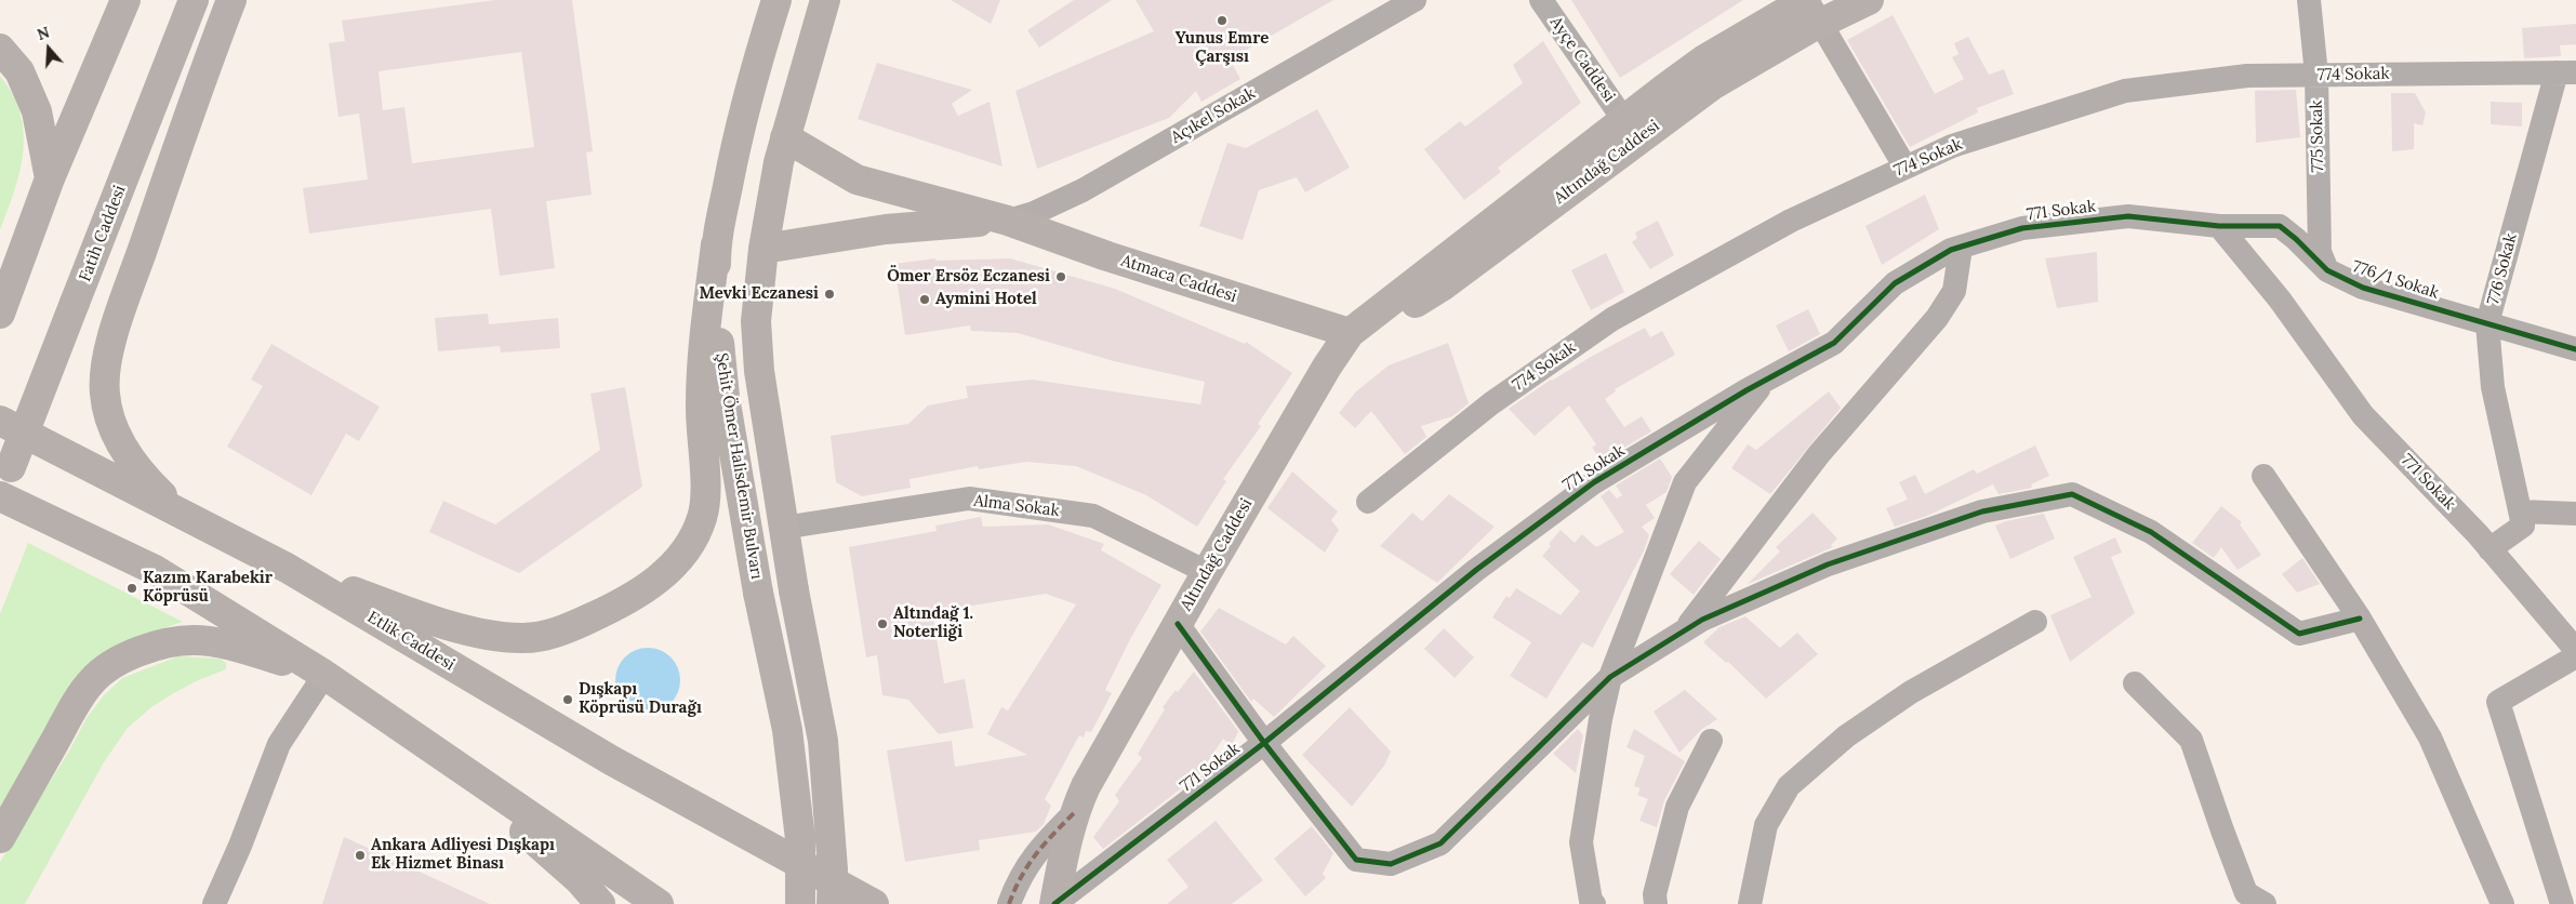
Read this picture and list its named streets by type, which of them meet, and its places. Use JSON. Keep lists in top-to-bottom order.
{
  "streets": {
    "main road": [
      "Altındağ Caddesi",
      "Fatih Caddesi",
      "Atmaca Caddesi",
      "Şehit Ömer Halisdemir Bulvarı",
      "Etlik Caddesi"
    ],
    "street": [
      "Ayçe Caddesi",
      "774 Sokak",
      "Açıkel Sokak",
      "775 Sokak",
      "771 Sokak",
      "776 Sokak",
      "776/1 Sokak",
      "Alma Sokak"
    ]
  },
  "crossings": [
    ["Ayçe Caddesi", "Altındağ Caddesi"],
    ["774 Sokak", "775 Sokak"],
    ["774 Sokak", "776 Sokak"],
    ["Açıkel Sokak", "Atmaca Caddesi"],
    ["775 Sokak", "776/1 Sokak"],
    ["Altındağ Caddesi", "771 Sokak"],
    ["Altındağ Caddesi", "Atmaca Caddesi"],
    ["Altındağ Caddesi", "Alma Sokak"],
    ["771 Sokak", "776/1 Sokak"],
    ["776 Sokak", "776/1 Sokak"],
    ["Atmaca Caddesi", "Şehit Ömer Halisdemir Bulvarı"],
    ["Şehit Ömer Halisdemir Bulvarı", "Alma Sokak"]
  ],
  "places": [
    "Yunus Emre Çarşısı",
    "Ömer Ersöz Eczanesi",
    "Mevki Eczanesi",
    "Aymini Hotel",
    "Kazım Karabekir Köprüsü",
    "Altındağ 1. Noterliği",
    "Dışkapı Köprüsü Durağı",
    "Ankara Adliyesi Dışkapı Ek Hizmet Binası"
  ],
  "north": "top"
}
